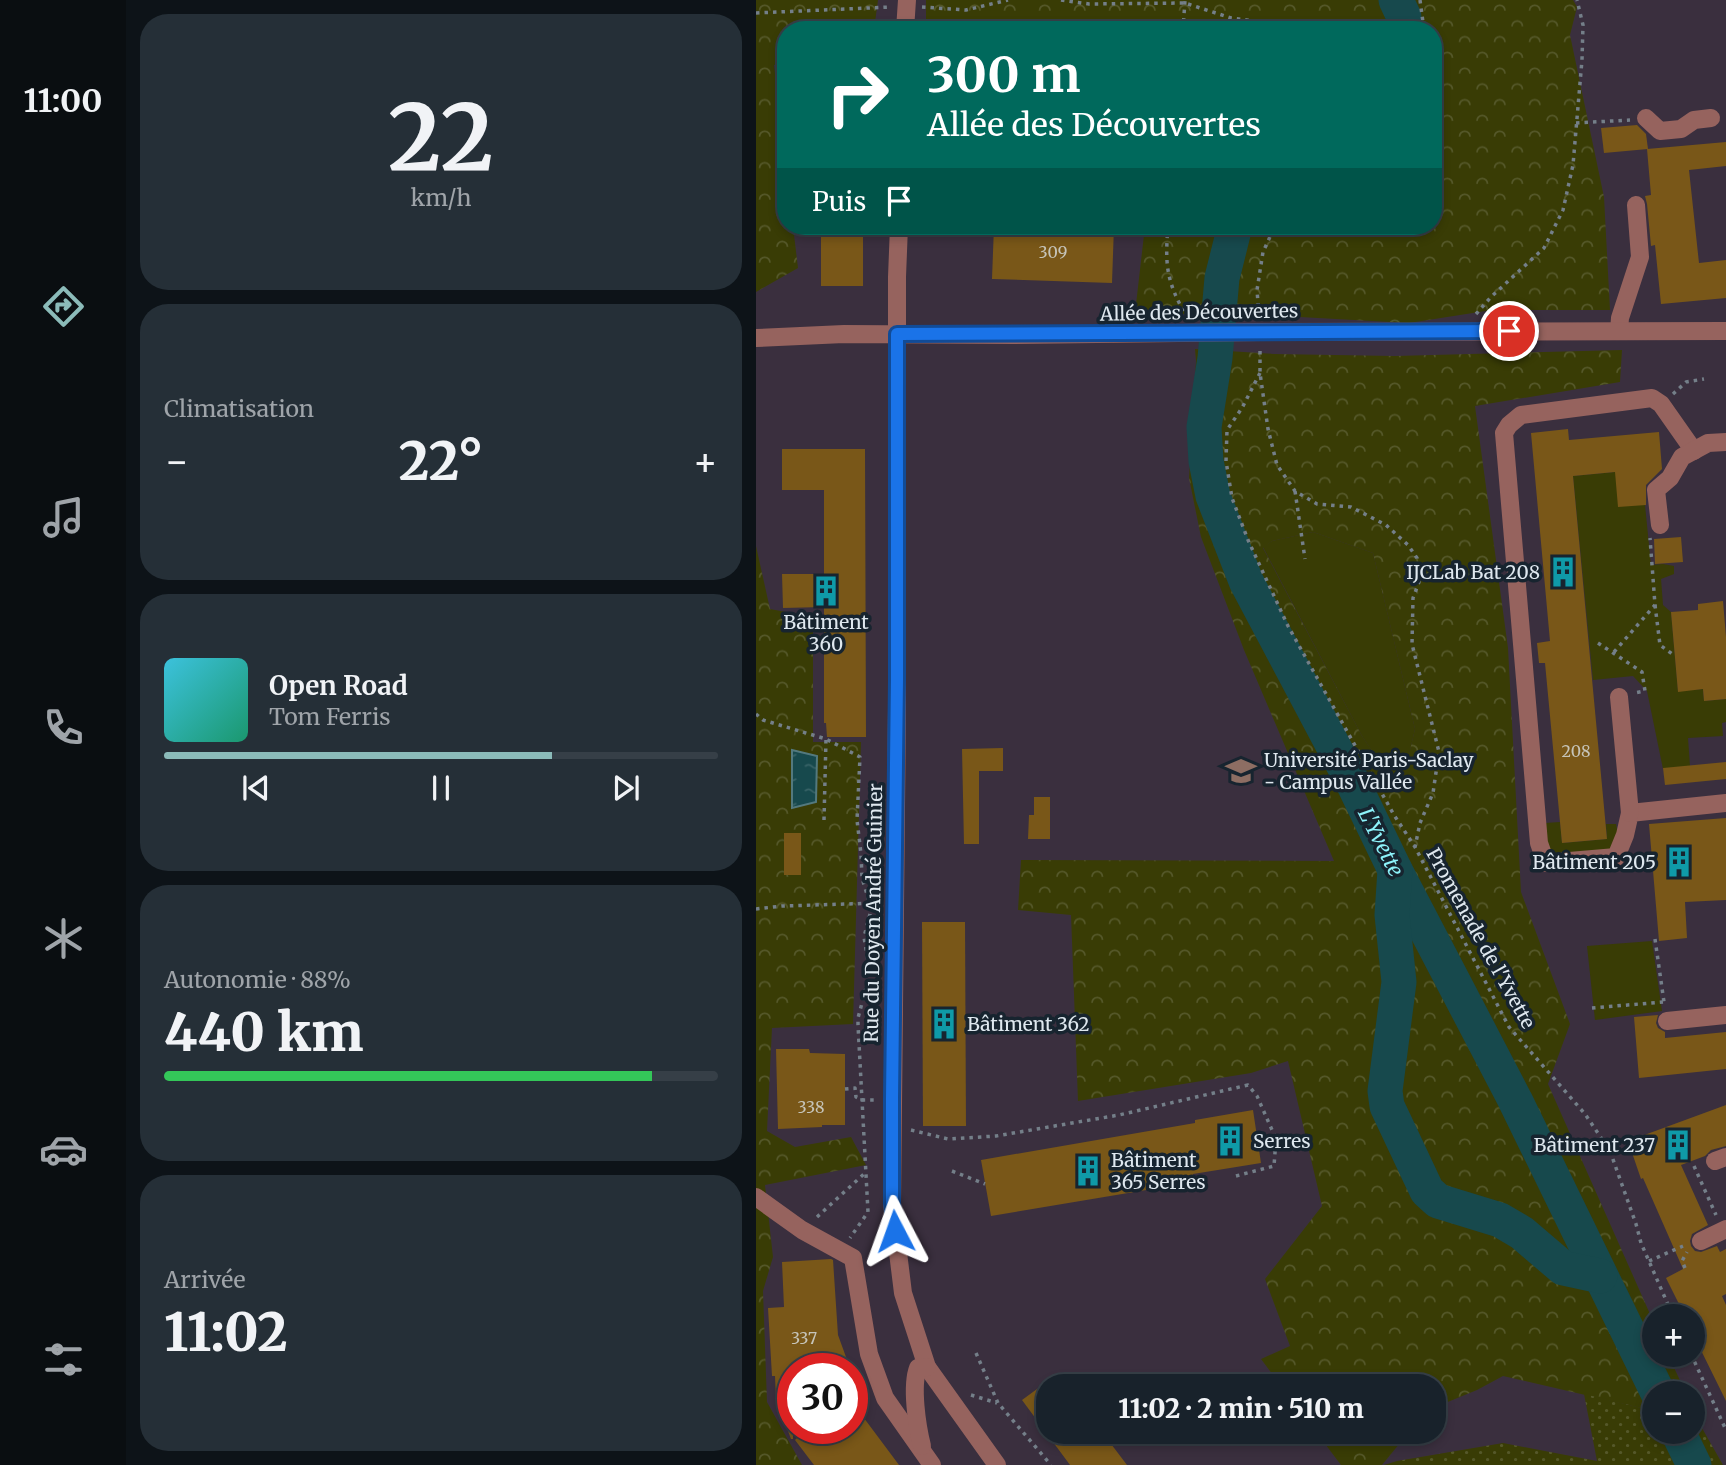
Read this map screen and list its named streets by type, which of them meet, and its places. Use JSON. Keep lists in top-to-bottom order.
{
  "streets": {
    "street": ["Allée des Découvertes", "Rue du Doyen André Guinier"],
    "path": ["Promenade de l'Yvette"]
  },
  "crossings": [
    ["Allée des Découvertes", "Rue du Doyen André Guinier"]
  ],
  "water": ["L'Yvette"],
  "places": {
    "building": [
      "IJCLab Bat 208",
      "Bâtiment 360",
      "Bâtiment 205",
      "Bâtiment 362",
      "Serres",
      "Bâtiment 237",
      "Bâtiment 365 Serres"
    ],
    "school or university": ["Université Paris-Saclay - Campus Vallée"]
  },
  "house_numbers": [
    "309",
    "208",
    "338",
    "337"
  ],
  "page": {
    "tabs": "11:00",
    "tile": [
      ["22", "km/h"],
      "Climatisation",
      ["Autonomie · 88%", "440 km"],
      ["Arrivée", "11:02"]
    ],
    "turn": ["300 m", "Allée des Découvertes"],
    "then": "Puis",
    "heat": ["−", "22°", "+"],
    "song": ["Open Road", "Tom Ferris"],
    "map_buttons": ["+", "−"],
    "limit": "30",
    "trip": "11:02 · 2 min · 510 m"
  }
}
